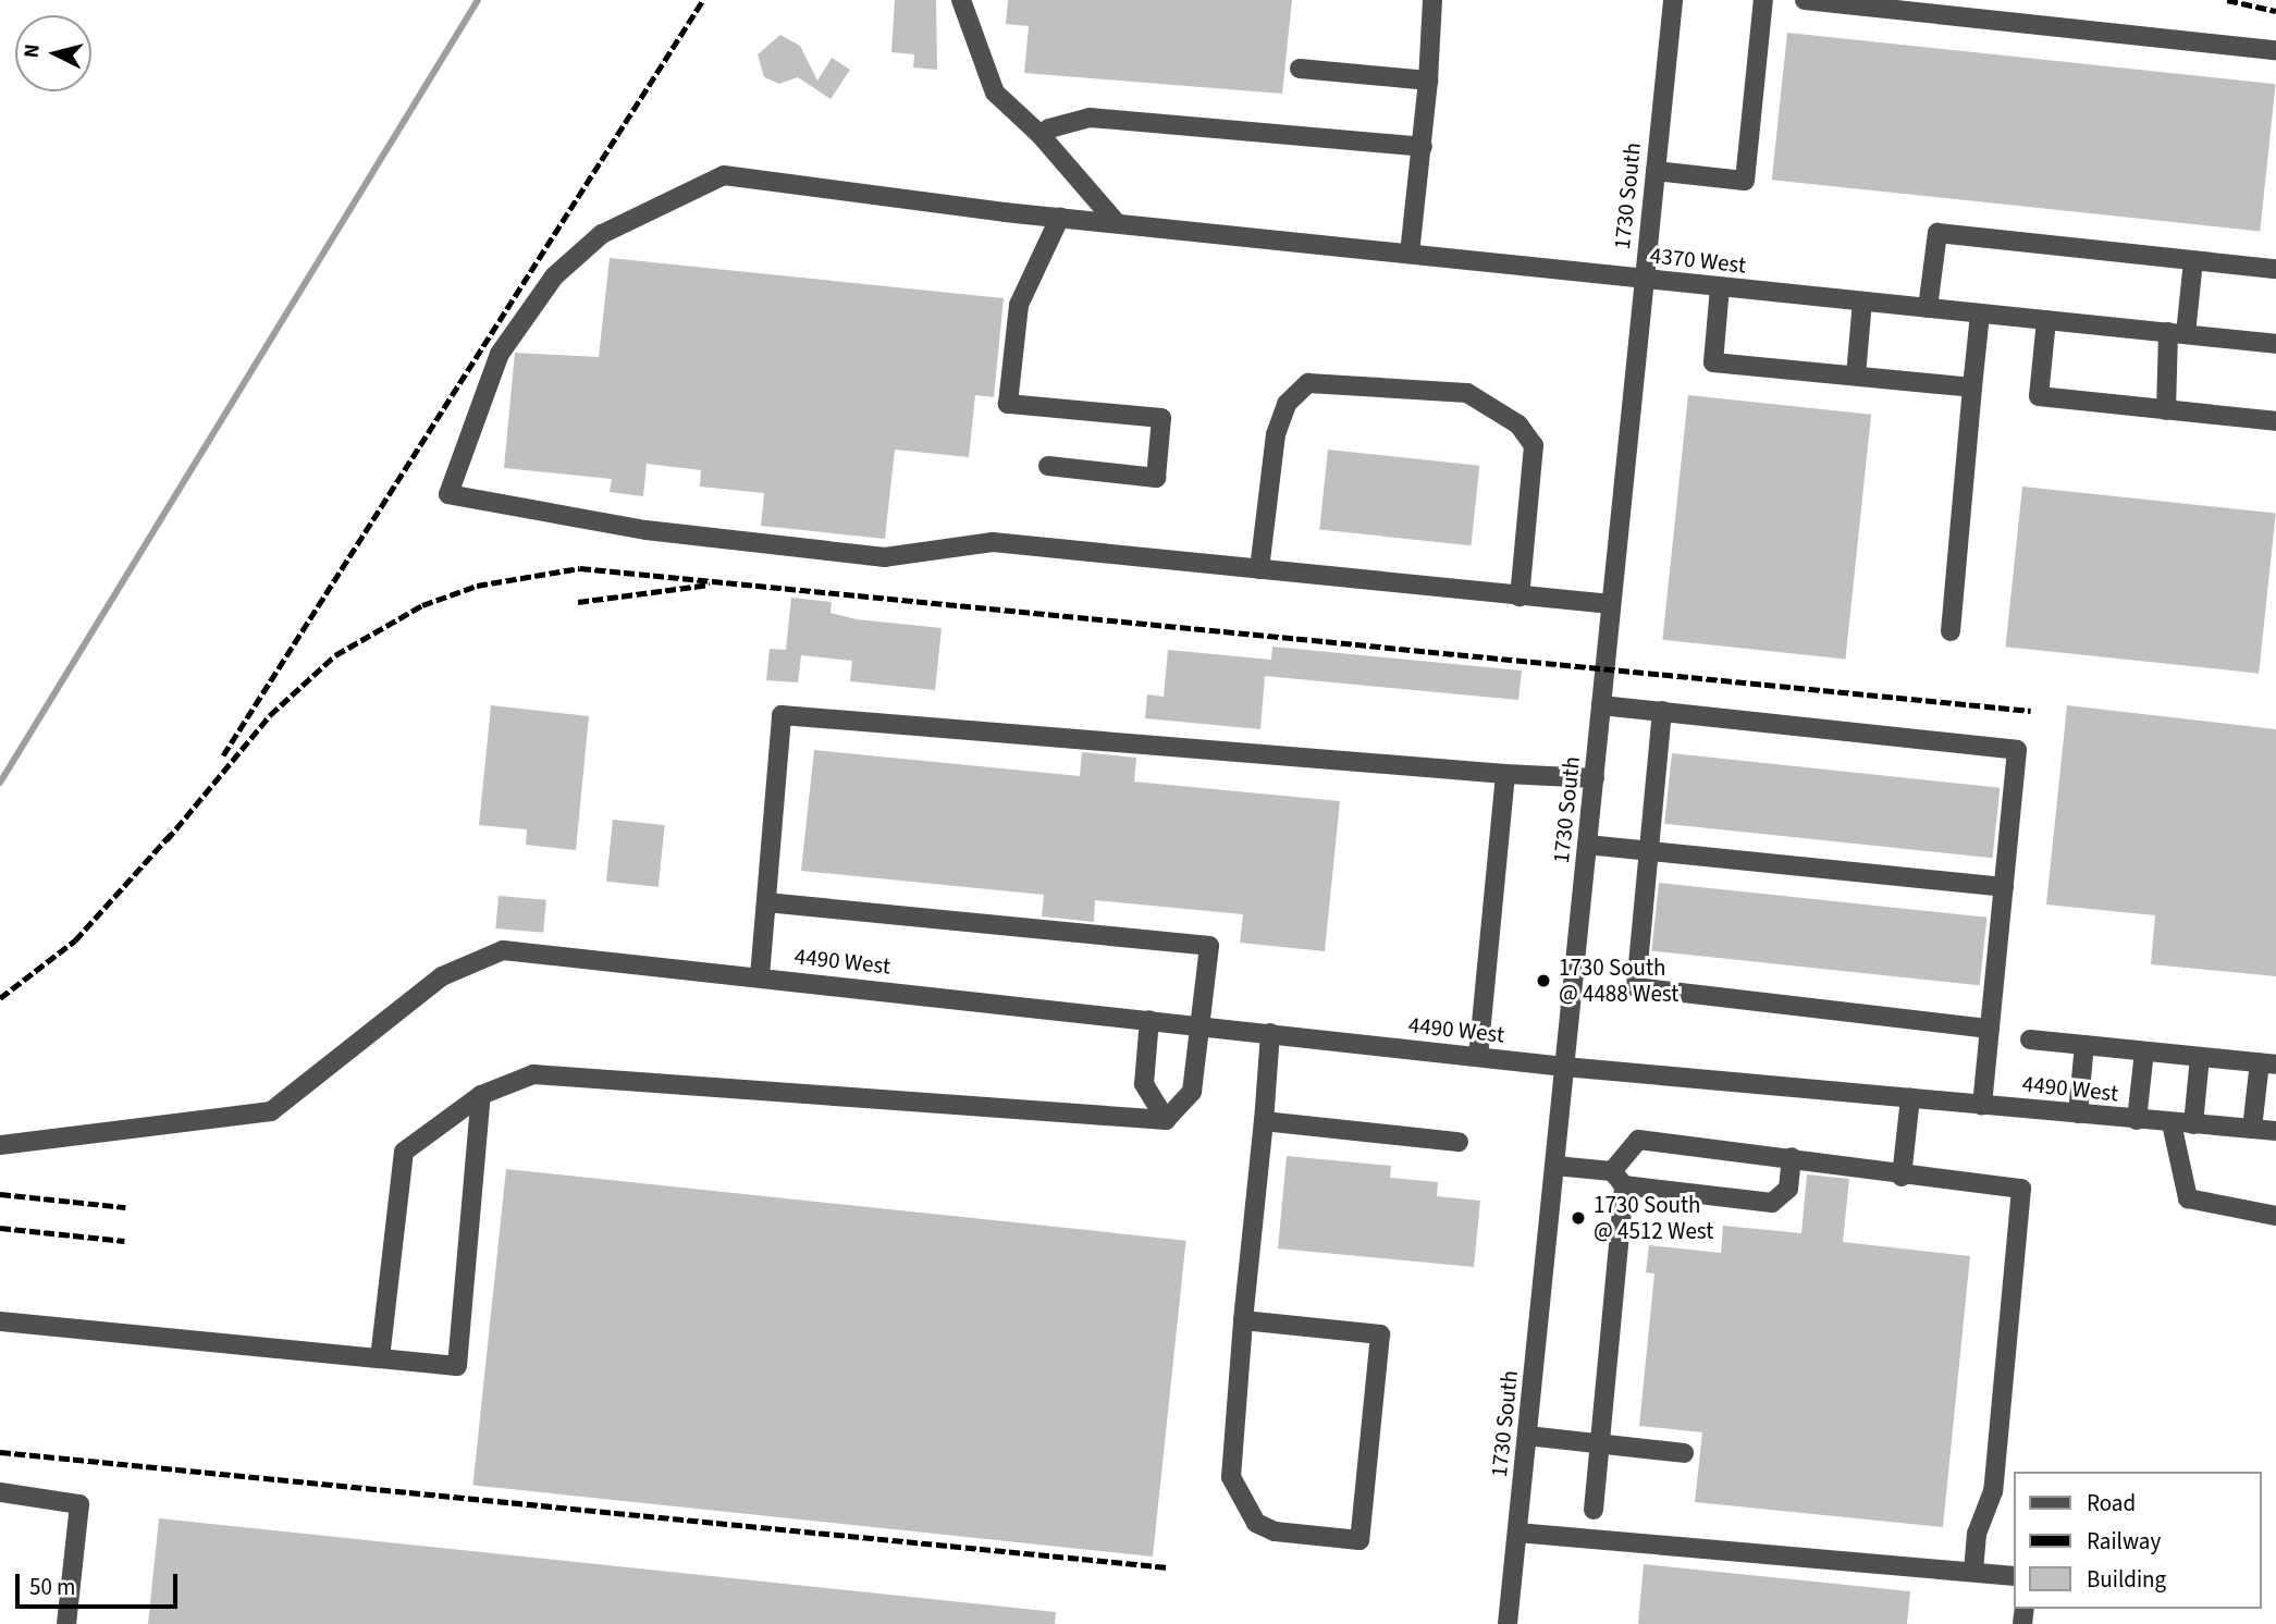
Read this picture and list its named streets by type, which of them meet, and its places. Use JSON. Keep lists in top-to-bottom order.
{
  "streets": {
    "street": ["1730 South", "4370 West", "4490 West"]
  },
  "crossings": [
    ["1730 South", "4370 West"],
    ["1730 South", "4490 West"]
  ],
  "places": ["1730 South @ 4488 West", "1730 South @ 4512 West"],
  "legend": ["Road", "Railway", "Building"],
  "scale_bar": "50 m",
  "north": "left"
}
